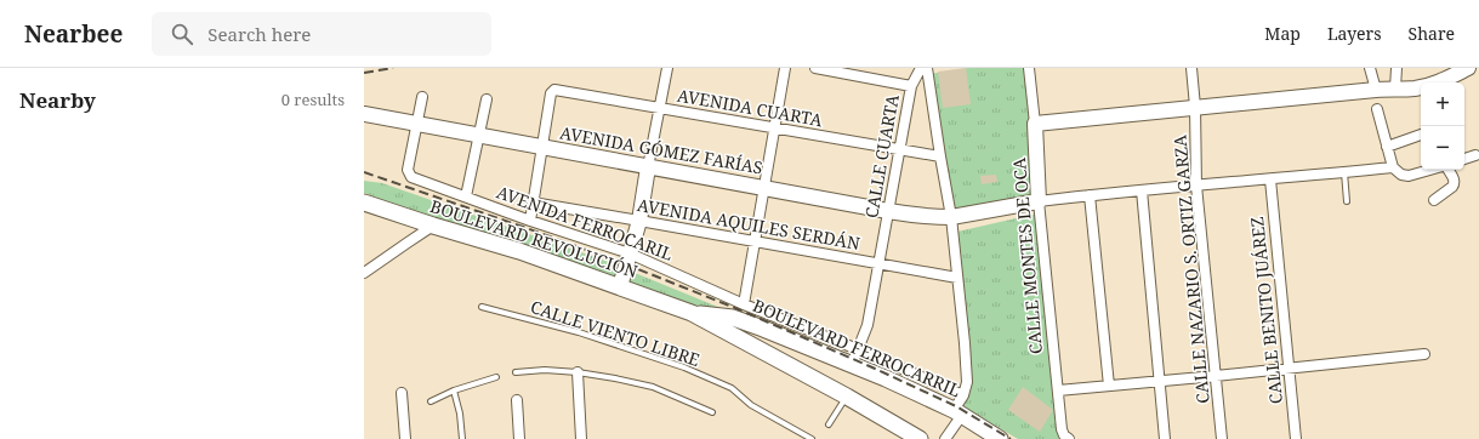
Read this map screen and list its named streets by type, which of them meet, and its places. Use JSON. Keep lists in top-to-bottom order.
{
  "streets": {
    "main road": [
      "AVENIDA GÓMEZ FARÍAS",
      "BOULEVARD REVOLUCIÓN",
      "CALLE MONTES DE OCA",
      "BOULEVARD FERROCARRIL"
    ],
    "street": [
      "AVENIDA CUARTA",
      "CALLE CUARTA",
      "AVENIDA FERROCARIL",
      "AVENIDA AQUILES SERDÁN",
      "CALLE NAZARIO S. ORTIZ GARZA",
      "CALLE BENITO JUÁREZ"
    ],
    "lane": ["CALLE VIENTO LIBRE"]
  },
  "crossings": [
    ["AVENIDA CUARTA", "AVENIDA GÓMEZ FARÍAS"],
    ["AVENIDA CUARTA", "CALLE CUARTA"],
    ["AVENIDA GÓMEZ FARÍAS", "CALLE CUARTA"],
    ["AVENIDA GÓMEZ FARÍAS", "AVENIDA FERROCARIL"],
    ["AVENIDA GÓMEZ FARÍAS", "CALLE MONTES DE OCA"],
    ["CALLE CUARTA", "AVENIDA FERROCARIL"],
    ["CALLE CUARTA", "AVENIDA AQUILES SERDÁN"],
    ["CALLE CUARTA", "BOULEVARD FERROCARRIL"],
    ["BOULEVARD REVOLUCIÓN", "BOULEVARD FERROCARRIL"]
  ],
  "page": {
    "header": "Nearbee",
    "search": "Search here",
    "nav": ["Map", "Layers", "Share"],
    "heading": ["Nearby", "0 results"],
    "map_buttons": ["+", "−"]
  }
}
